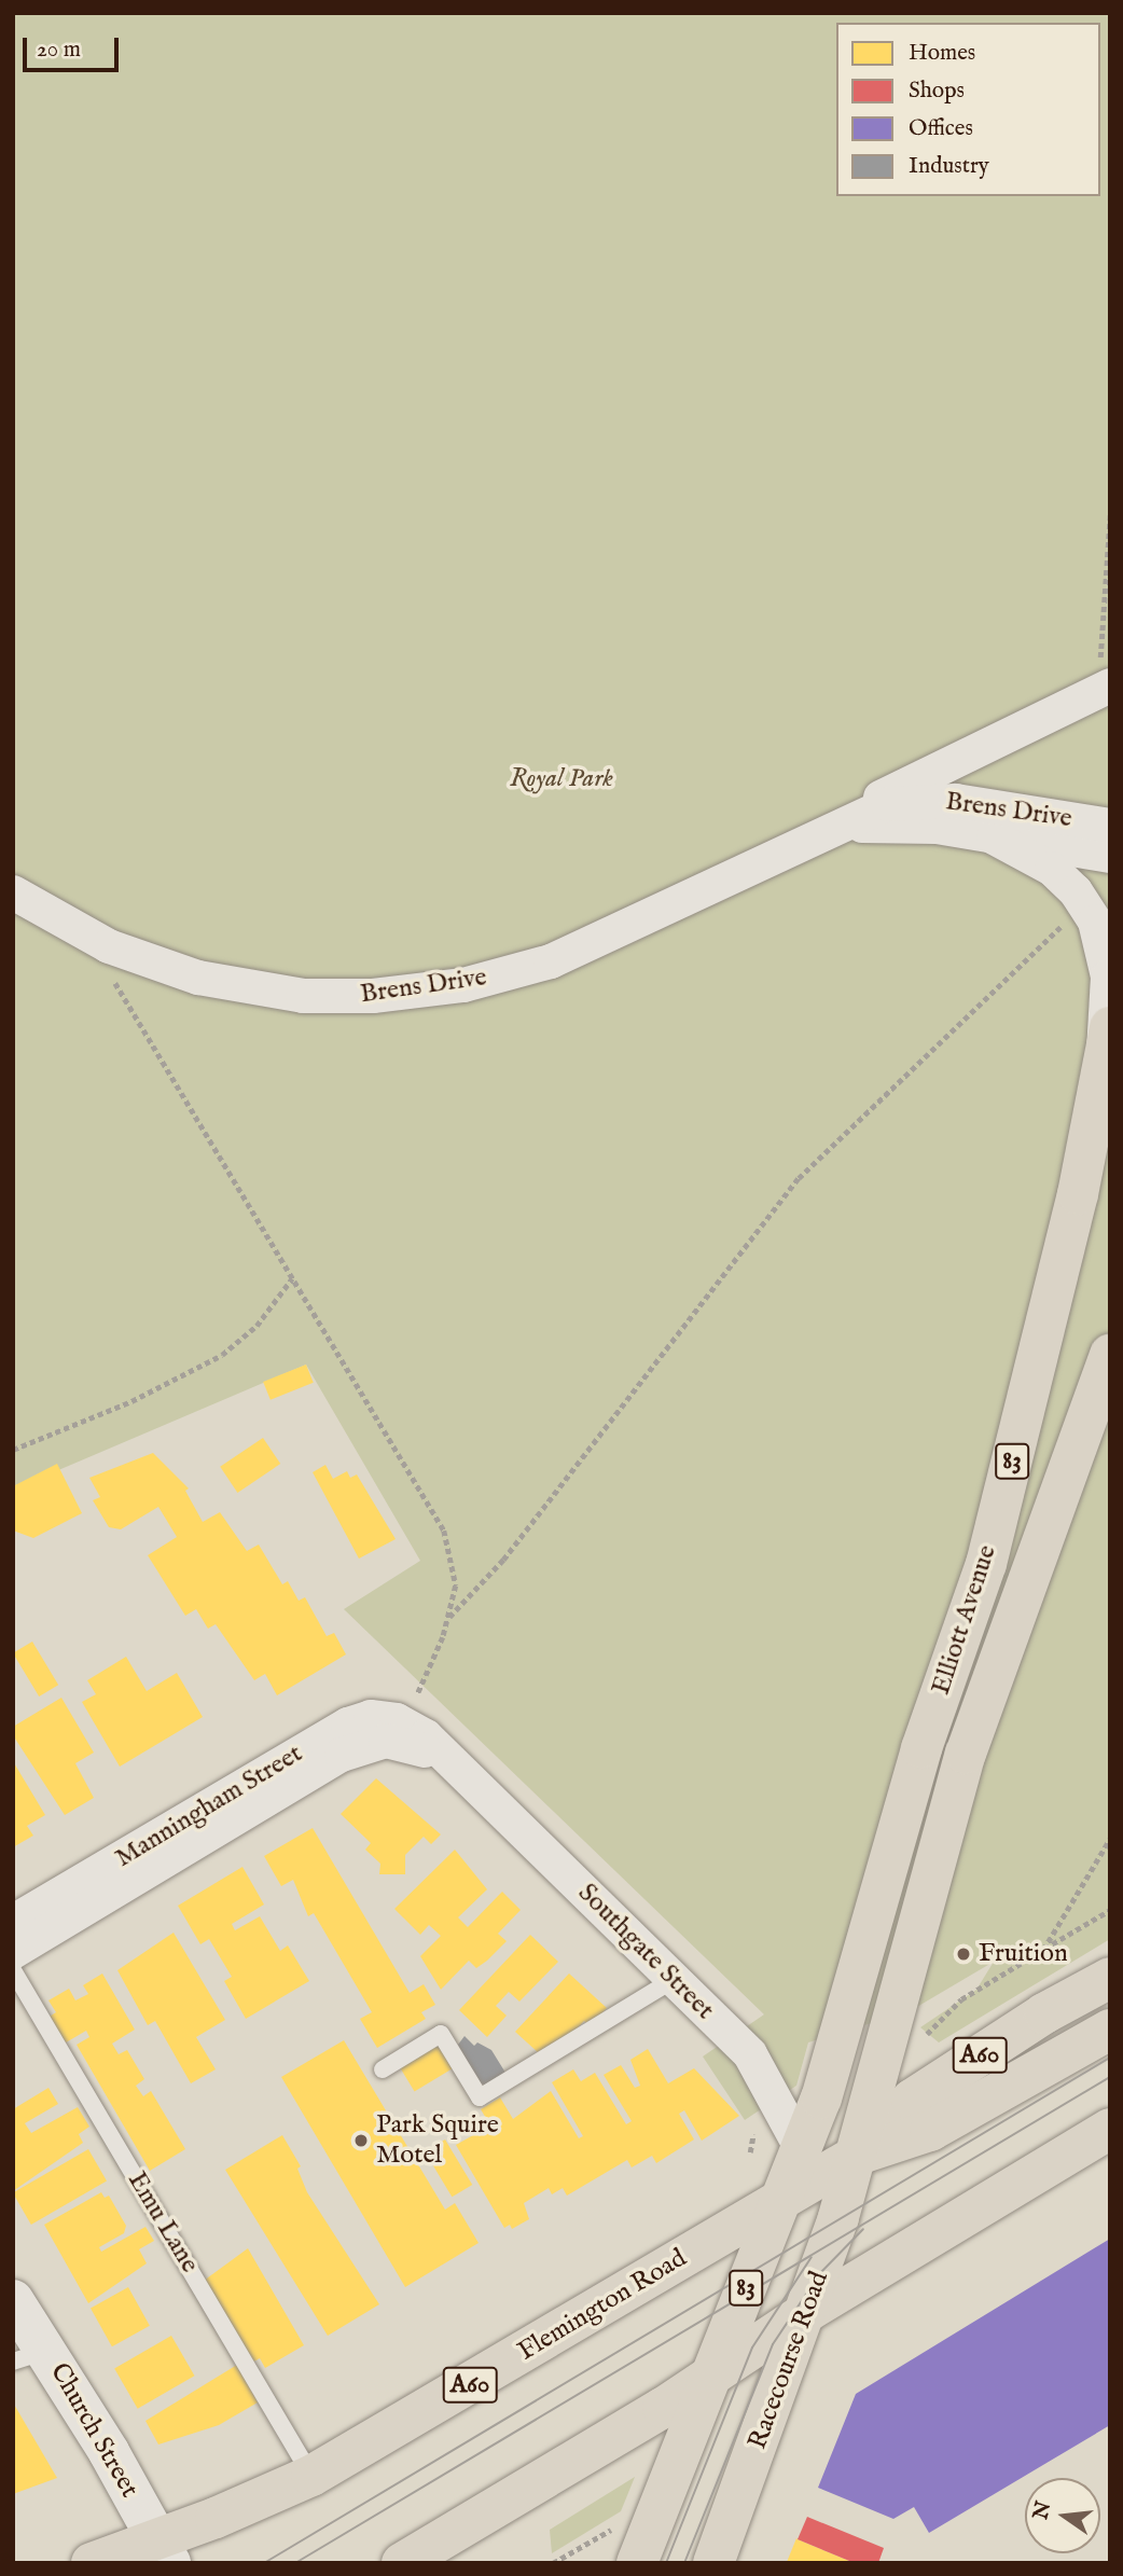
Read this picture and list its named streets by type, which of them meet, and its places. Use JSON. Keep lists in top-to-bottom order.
{
  "streets": {
    "main road": [
      "83",
      "Elliott Avenue",
      "A60",
      "Flemington Road",
      "Racecourse Road"
    ],
    "street": [
      "Brens Drive",
      "Manningham Street",
      "Southgate Street",
      "Church Street"
    ],
    "lane": ["Emu Lane"]
  },
  "crossings": [
    ["83", "Elliott Avenue"],
    ["83", "Flemington Road"],
    ["Elliott Avenue", "Southgate Street"],
    ["Elliott Avenue", "Flemington Road"],
    ["Elliott Avenue", "Racecourse Road"],
    ["Manningham Street", "Southgate Street"],
    ["Emu Lane", "Flemington Road"],
    ["Flemington Road", "Racecourse Road"],
    ["Flemington Road", "Church Street"]
  ],
  "parks": ["Royal Park"],
  "places": ["Fruition", "Park Squire Motel"],
  "legend": [
    "Homes",
    "Shops",
    "Offices",
    "Industry"
  ],
  "scale_bar": "20 m",
  "north": "left"
}
